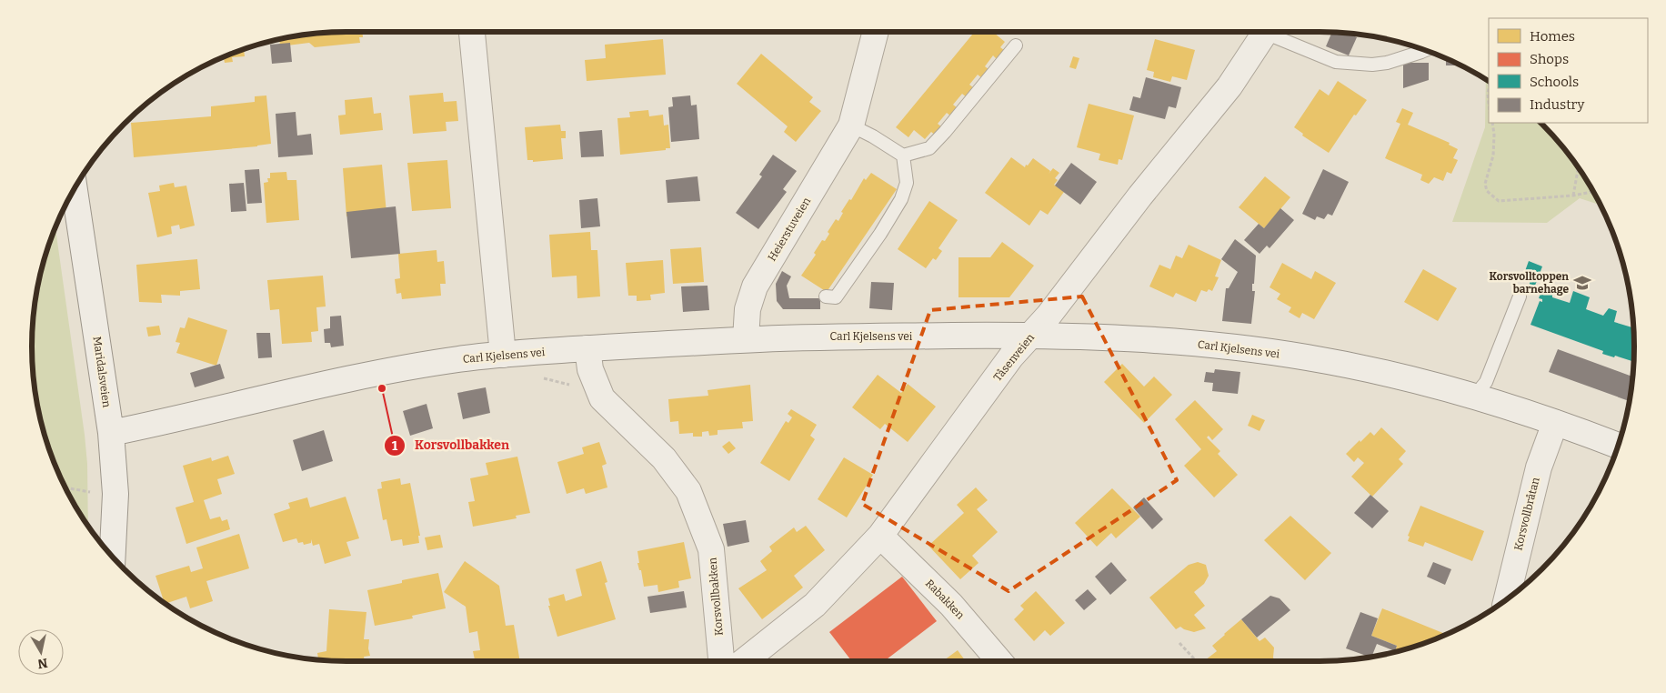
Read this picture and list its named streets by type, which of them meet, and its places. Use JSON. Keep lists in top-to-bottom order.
{
  "streets": {
    "street": [
      "Heierstuveien",
      "Carl Kjelsens vei",
      "Tåsenveien",
      "Maridalsveien",
      "Korsvollbråtan",
      "Korsvollbakken",
      "Rabakken"
    ]
  },
  "crossings": [
    ["Heierstuveien", "Carl Kjelsens vei"],
    ["Carl Kjelsens vei", "Tåsenveien"],
    ["Carl Kjelsens vei", "Maridalsveien"],
    ["Carl Kjelsens vei", "Korsvollbråtan"],
    ["Carl Kjelsens vei", "Korsvollbakken"],
    ["Tåsenveien", "Rabakken"]
  ],
  "places": {
    "school or university": ["Korsvolltoppen barnehage"],
    "other": ["Korsvollbakken"]
  },
  "legend": [
    "Homes",
    "Shops",
    "Schools",
    "Industry"
  ],
  "north": "bottom"
}
